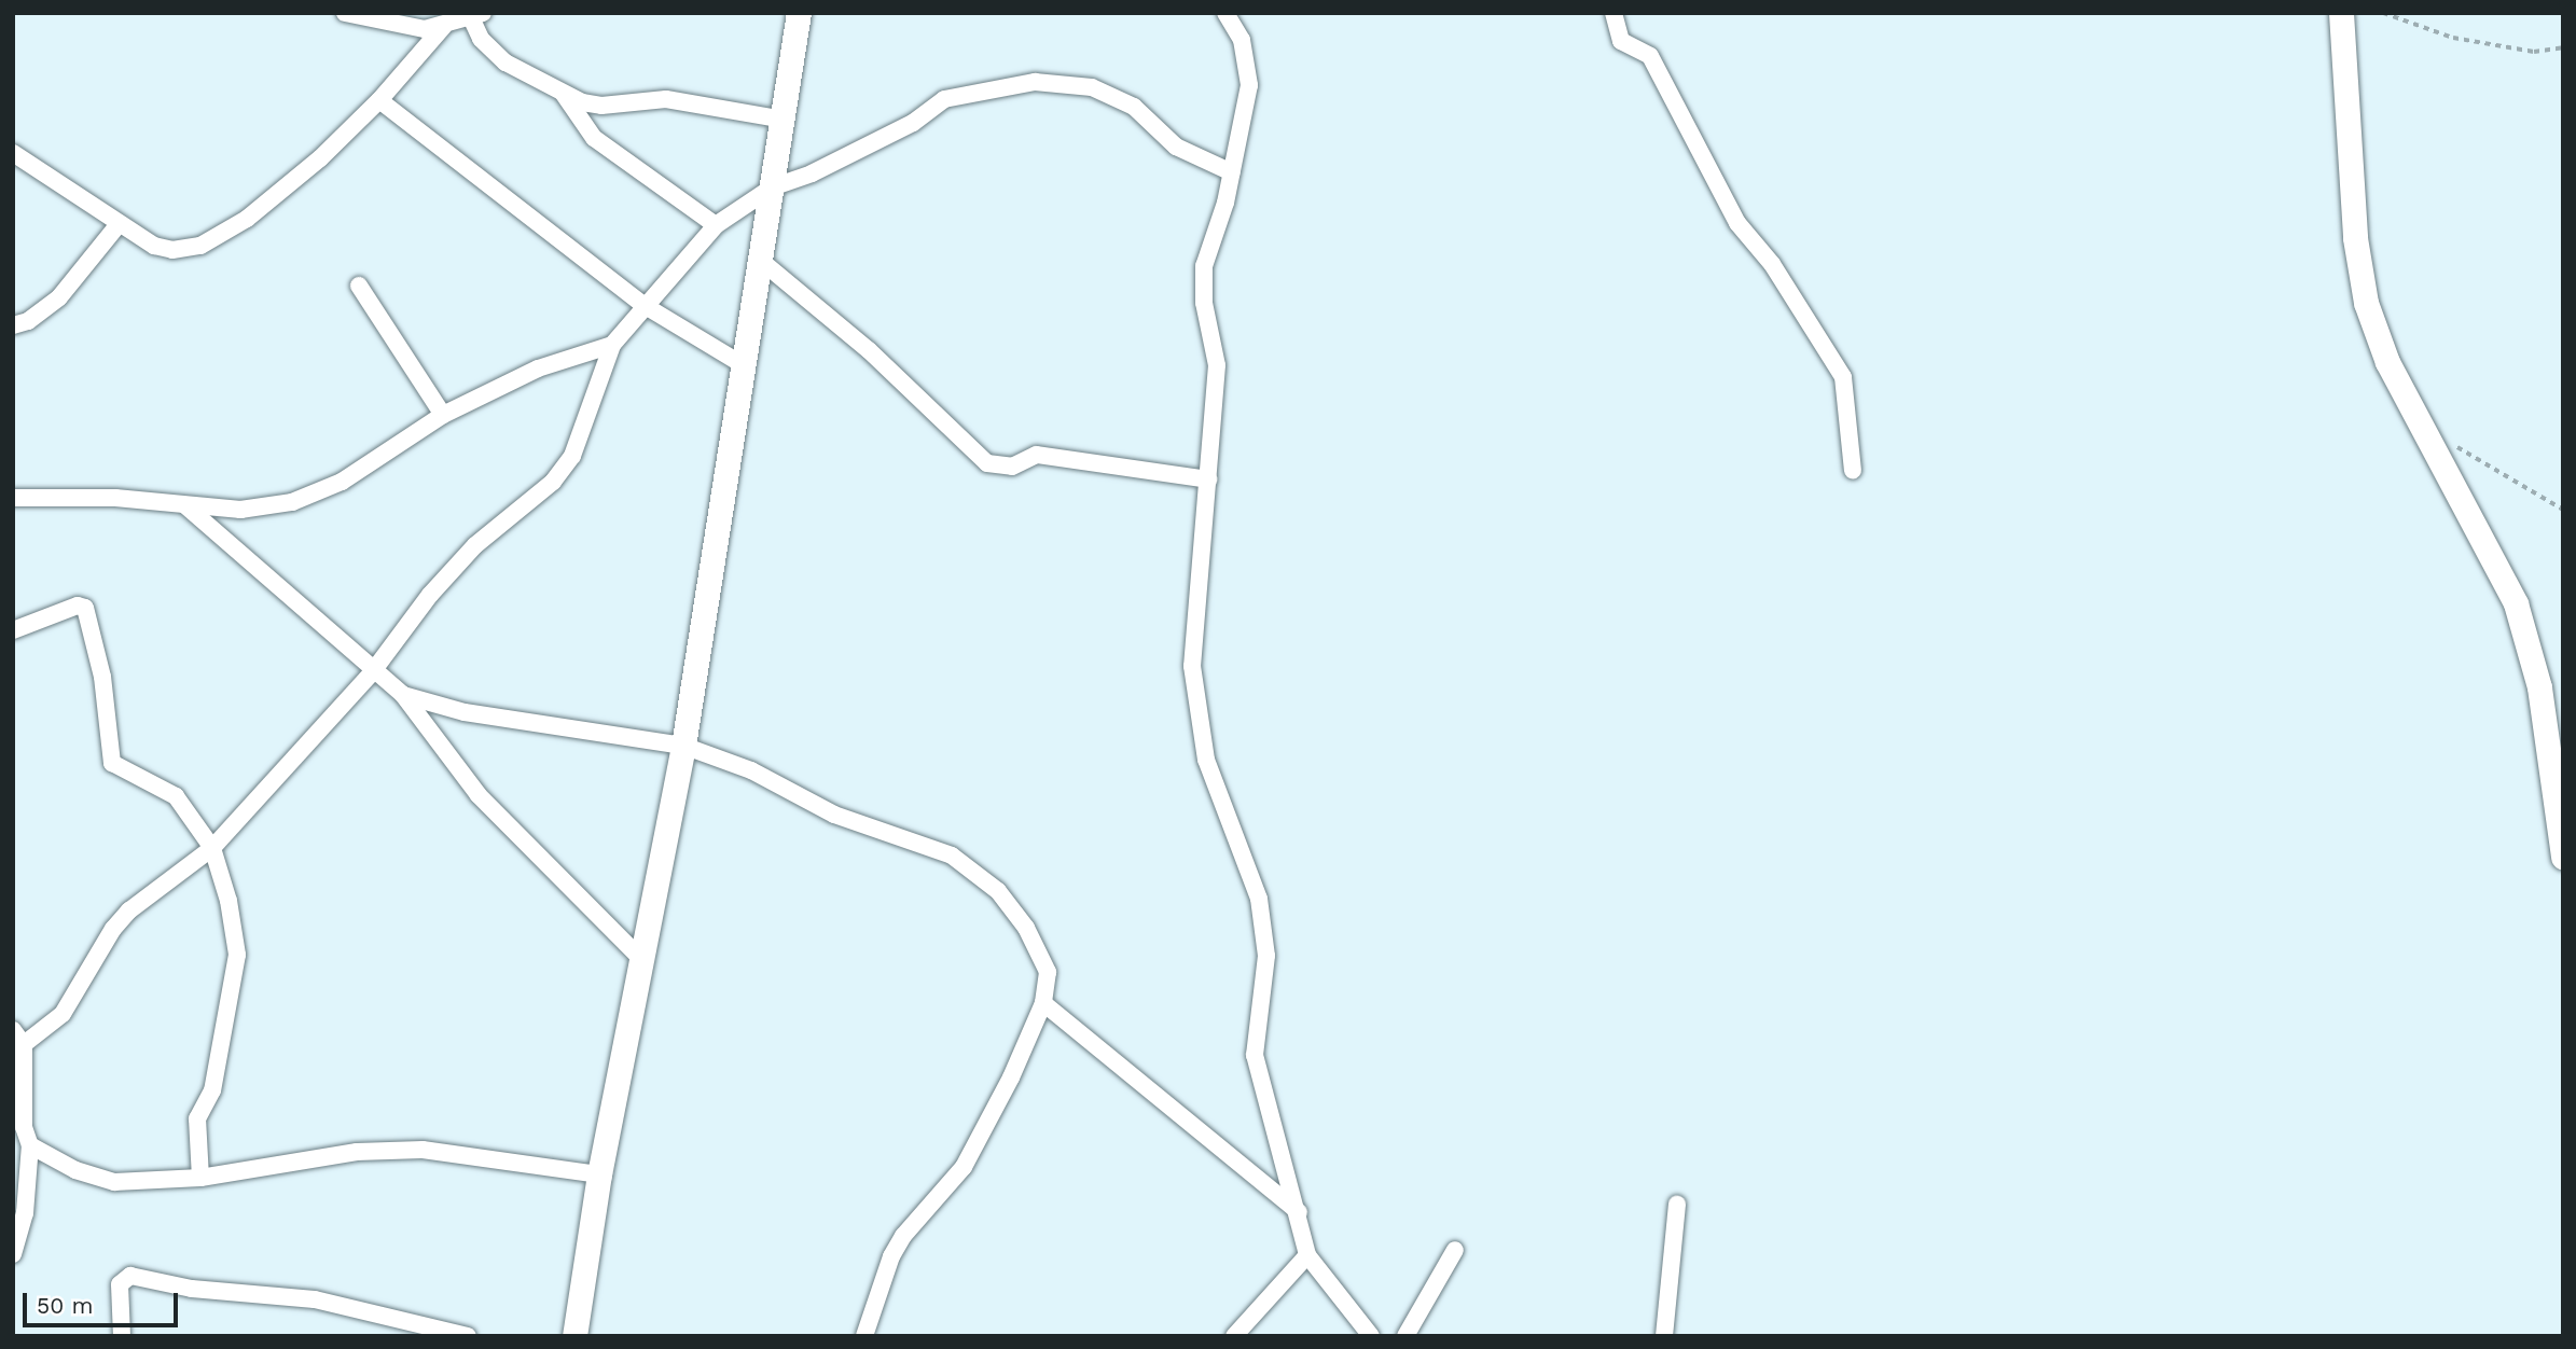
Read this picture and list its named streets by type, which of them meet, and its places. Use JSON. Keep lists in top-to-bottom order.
{
  "scale_bar": "50 m"
}
